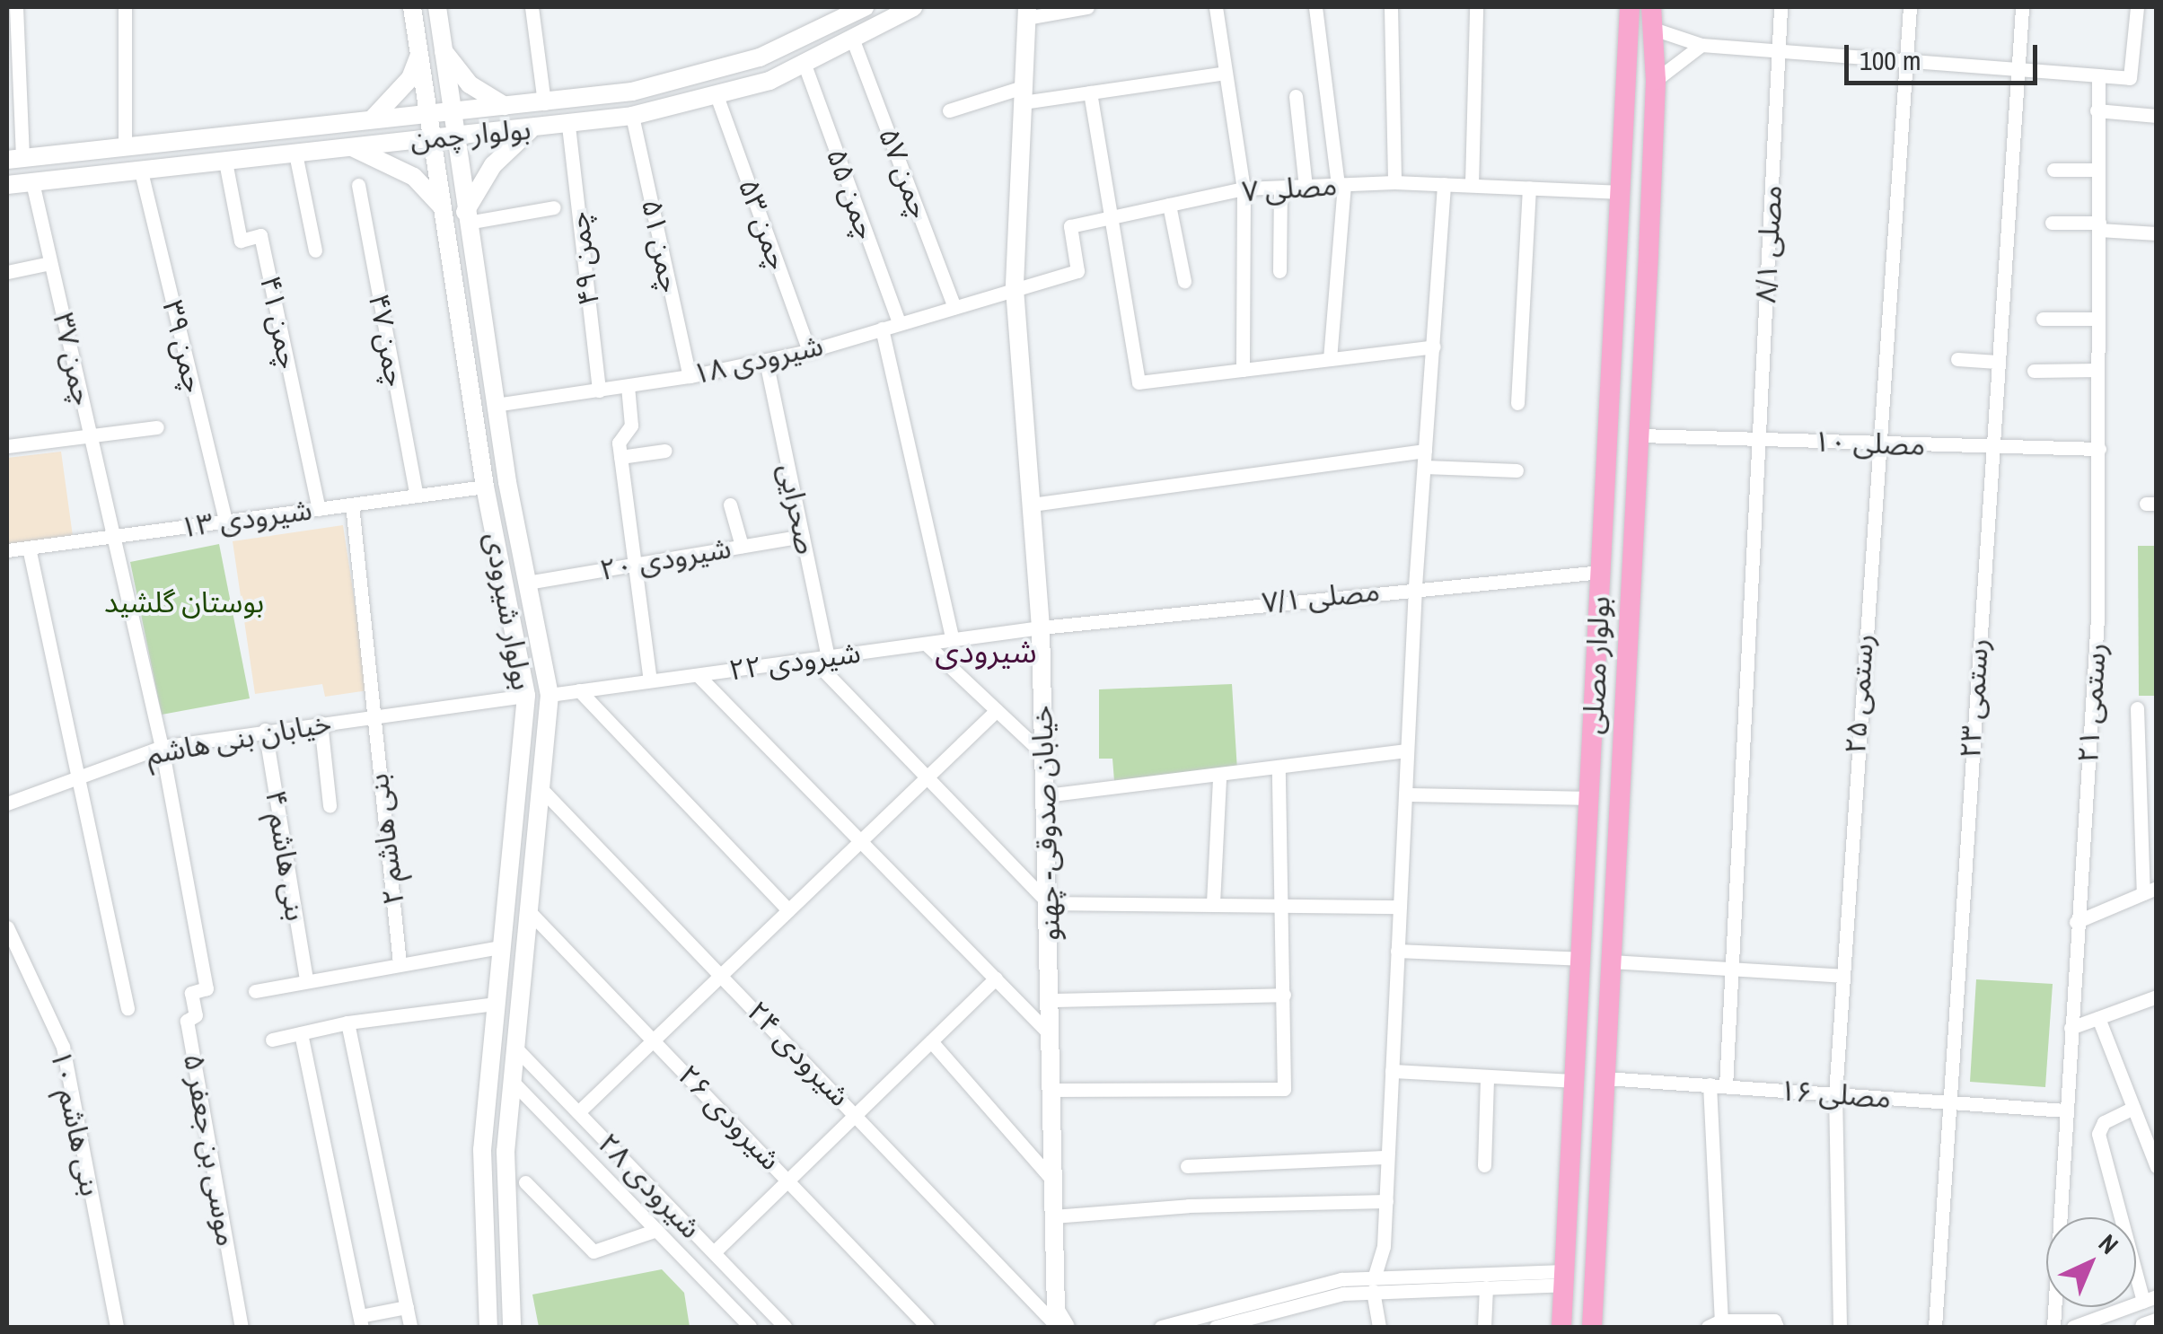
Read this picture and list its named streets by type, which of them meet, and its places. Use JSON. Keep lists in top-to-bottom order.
{
  "streets": {
    "main road": [
      "بولوار چمن",
      "بولوار شیرودی",
      "بولوار مصلی",
      "خیابان صدوقی- چهنو"
    ],
    "street": [
      "چمن ۵۷",
      "مصلی ۷",
      "چمن ۵۵",
      "چمن ۵۳",
      "مصلی ۸/۱",
      "چمن ۵۱",
      "چمن ۴۹",
      "چمن ۴۱",
      "چمن ۴۷",
      "چمن ۳۹",
      "چمن ۳۷",
      "شیرودی ۱۸",
      "مصلی ۱۰",
      "صحرایی",
      "شیرودی ۱۳",
      "شیرودی ۲۰",
      "مصلی ۷/۱",
      "شیرودی ۲۲",
      "رستمی ۲۵",
      "رستمی ۲۳",
      "رستمی ۲۱",
      "خیابان بنی هاشم",
      "بنی هاشم ۲",
      "بنی هاشم ۴",
      "شیرودی ۲۴",
      "مصلی ۱۶",
      "شیرودی ۲۶",
      "بنی هاشم ۱۰",
      "موسی بن جعفر ۵",
      "شیرودی ۲۸"
    ]
  },
  "crossings": [
    ["بولوار چمن", "چمن ۵۷"],
    ["بولوار چمن", "چمن ۵۵"],
    ["بولوار چمن", "چمن ۵۳"],
    ["بولوار چمن", "چمن ۵۱"],
    ["بولوار چمن", "چمن ۴۹"],
    ["بولوار چمن", "چمن ۴۱"],
    ["بولوار چمن", "چمن ۳۹"],
    ["بولوار چمن", "چمن ۳۷"],
    ["بولوار چمن", "بولوار شیرودی"],
    ["چمن ۵۷", "شیرودی ۱۸"],
    ["مصلی ۷", "شیرودی ۱۸"],
    ["مصلی ۷", "بولوار مصلی"],
    ["مصلی ۷", "خیابان صدوقی- چهنو"],
    ["چمن ۵۵", "شیرودی ۱۸"],
    ["چمن ۵۳", "شیرودی ۱۸"],
    ["مصلی ۸/۱", "مصلی ۱۰"],
    ["مصلی ۸/۱", "مصلی ۱۶"],
    ["چمن ۵۱", "شیرودی ۱۸"],
    ["چمن ۴۹", "شیرودی ۱۸"],
    ["چمن ۴۱", "شیرودی ۱۳"],
    ["چمن ۴۷", "شیرودی ۱۳"],
    ["چمن ۳۹", "شیرودی ۱۳"],
    ["چمن ۳۷", "شیرودی ۱۳"],
    ["چمن ۳۷", "خیابان بنی هاشم"],
    ["چمن ۳۷", "موسی بن جعفر ۵"],
    ["شیرودی ۱۸", "صحرایی"],
    ["شیرودی ۱۸", "بولوار شیرودی"],
    ["شیرودی ۱۸", "خیابان صدوقی- چهنو"],
    ["مصلی ۱۰", "بولوار مصلی"],
    ["مصلی ۱۰", "رستمی ۲۵"],
    ["مصلی ۱۰", "رستمی ۲۳"],
    ["مصلی ۱۰", "رستمی ۲۱"],
    ["صحرایی", "شیرودی ۲۰"],
    ["صحرایی", "شیرودی ۲۲"],
    ["شیرودی ۱۳", "بولوار شیرودی"],
    ["شیرودی ۱۳", "بنی هاشم ۲"],
    ["شیرودی ۲۰", "بولوار شیرودی"],
    ["مصلی ۷/۱", "شیرودی ۲۲"],
    ["مصلی ۷/۱", "بولوار مصلی"],
    ["مصلی ۷/۱", "خیابان صدوقی- چهنو"],
    ["بولوار شیرودی", "شیرودی ۲۲"],
    ["بولوار شیرودی", "خیابان بنی هاشم"],
    ["بولوار شیرودی", "شیرودی ۲۴"],
    ["بولوار شیرودی", "شیرودی ۲۶"],
    ["بولوار شیرودی", "شیرودی ۲۸"],
    ["شیرودی ۲۲", "خیابان صدوقی- چهنو"],
    ["بولوار مصلی", "مصلی ۱۶"],
    ["رستمی ۲۵", "مصلی ۱۶"],
    ["رستمی ۲۳", "مصلی ۱۶"],
    ["رستمی ۲۱", "مصلی ۱۶"],
    ["خیابان بنی هاشم", "بنی هاشم ۲"],
    ["خیابان بنی هاشم", "بنی هاشم ۴"],
    ["خیابان صدوقی- چهنو", "شیرودی ۲۴"]
  ],
  "districts": ["شیرودی"],
  "parks": ["بوستان گلشید"],
  "scale_bar": "100 m",
  "north": "top right"
}
